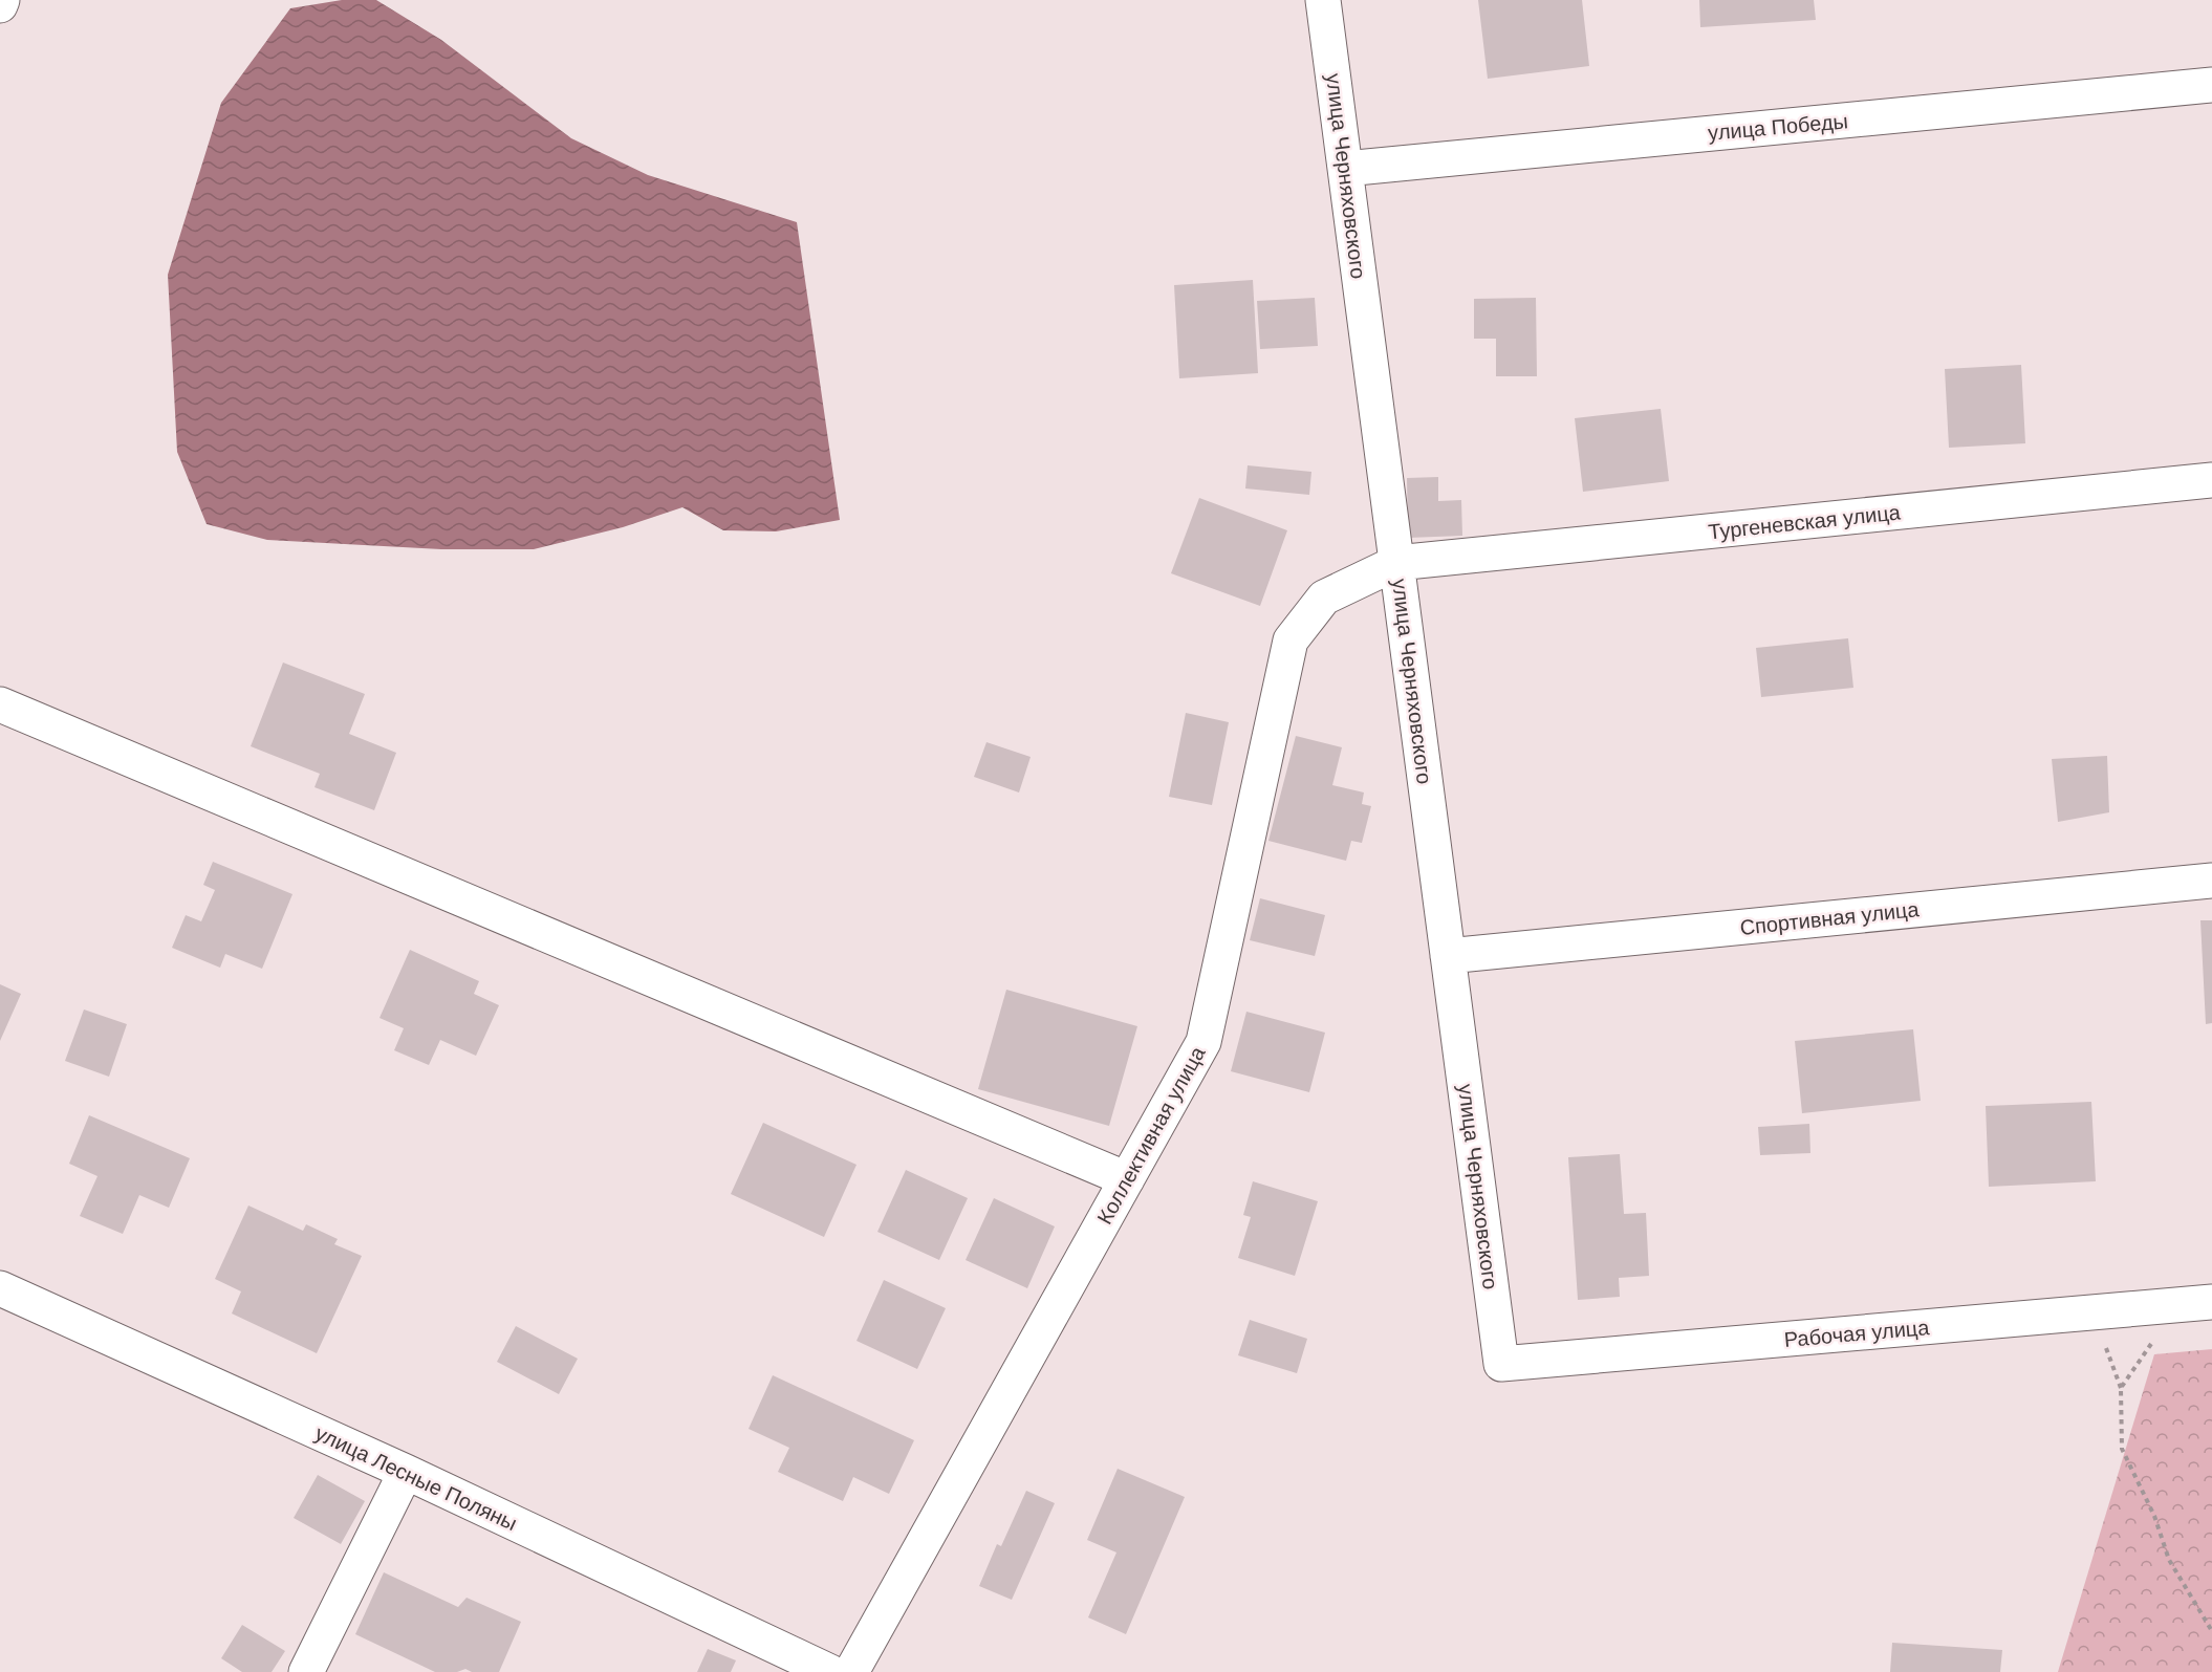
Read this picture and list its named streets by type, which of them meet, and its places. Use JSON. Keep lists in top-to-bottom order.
{
  "streets": {
    "street": [
      "улица Победы",
      "улица Черняховского",
      "Тургеневская улица",
      "Спортивная улица",
      "Коллективная улица",
      "Рабочая улица",
      "улица Лесные Поляны"
    ]
  },
  "crossings": [
    ["улица Победы", "улица Черняховского"],
    ["улица Черняховского", "Тургеневская улица"],
    ["улица Черняховского", "Спортивная улица"],
    ["улица Черняховского", "Коллективная улица"],
    ["улица Черняховского", "Рабочая улица"],
    ["Тургеневская улица", "Коллективная улица"]
  ]
}
